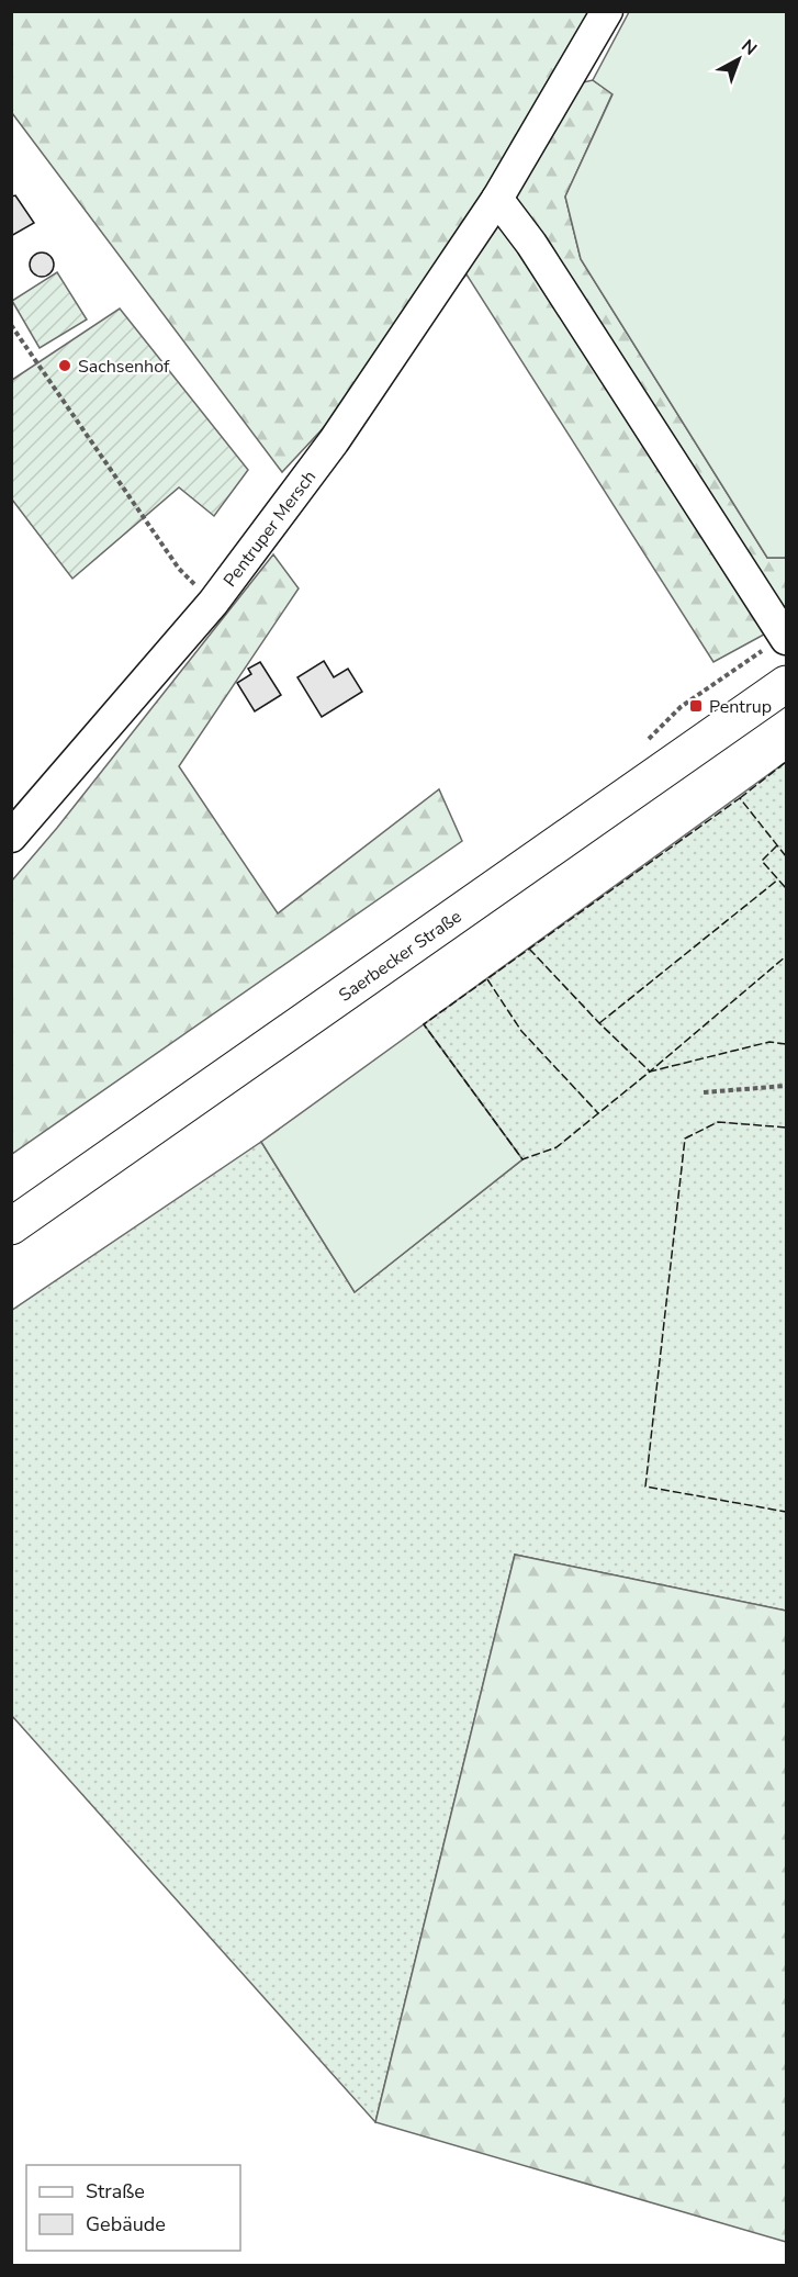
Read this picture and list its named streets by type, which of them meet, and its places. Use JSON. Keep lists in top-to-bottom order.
{
  "streets": {
    "main road": ["Saerbecker Straße"],
    "street": ["Pentruper Mersch"]
  },
  "places": {
    "other": ["Sachsenhof"],
    "transit": ["Pentrup"]
  },
  "legend": ["Straße", "Gebäude"],
  "north": "top right"
}
